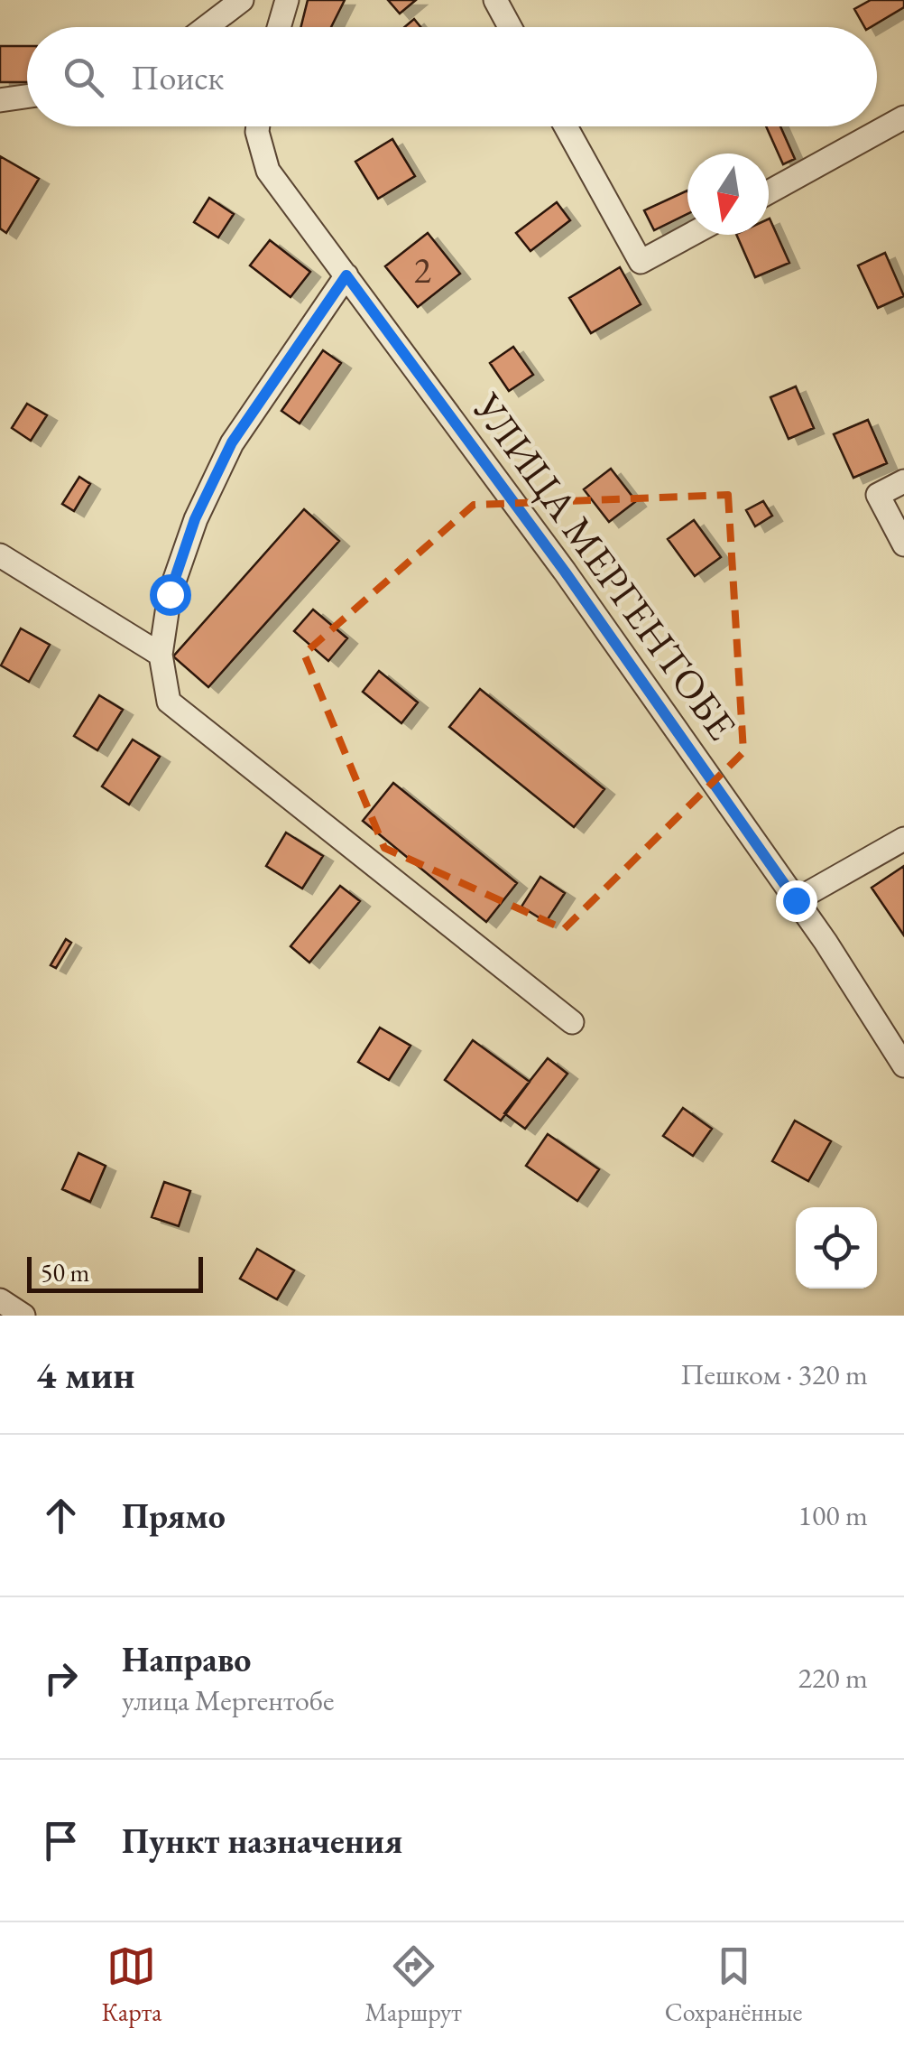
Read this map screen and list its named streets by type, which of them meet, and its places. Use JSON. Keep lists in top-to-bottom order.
{
  "streets": {
    "street": ["УЛИЦА МЕРГЕНТОБЕ"]
  },
  "house_numbers": ["2"],
  "scale_bar": "50 m",
  "north": "bottom",
  "page": {
    "search": "Поиск",
    "scale": "50 m",
    "heading": ["4 мин", "Пешком · 320 m"],
    "list": [
      ["Прямо", "100 m"],
      ["Направо", "улица Мергентобе", "220 m"],
      "Пункт назначения"
    ],
    "nav": ["Карта", "Маршрут", "Сохранённые"]
  }
}
